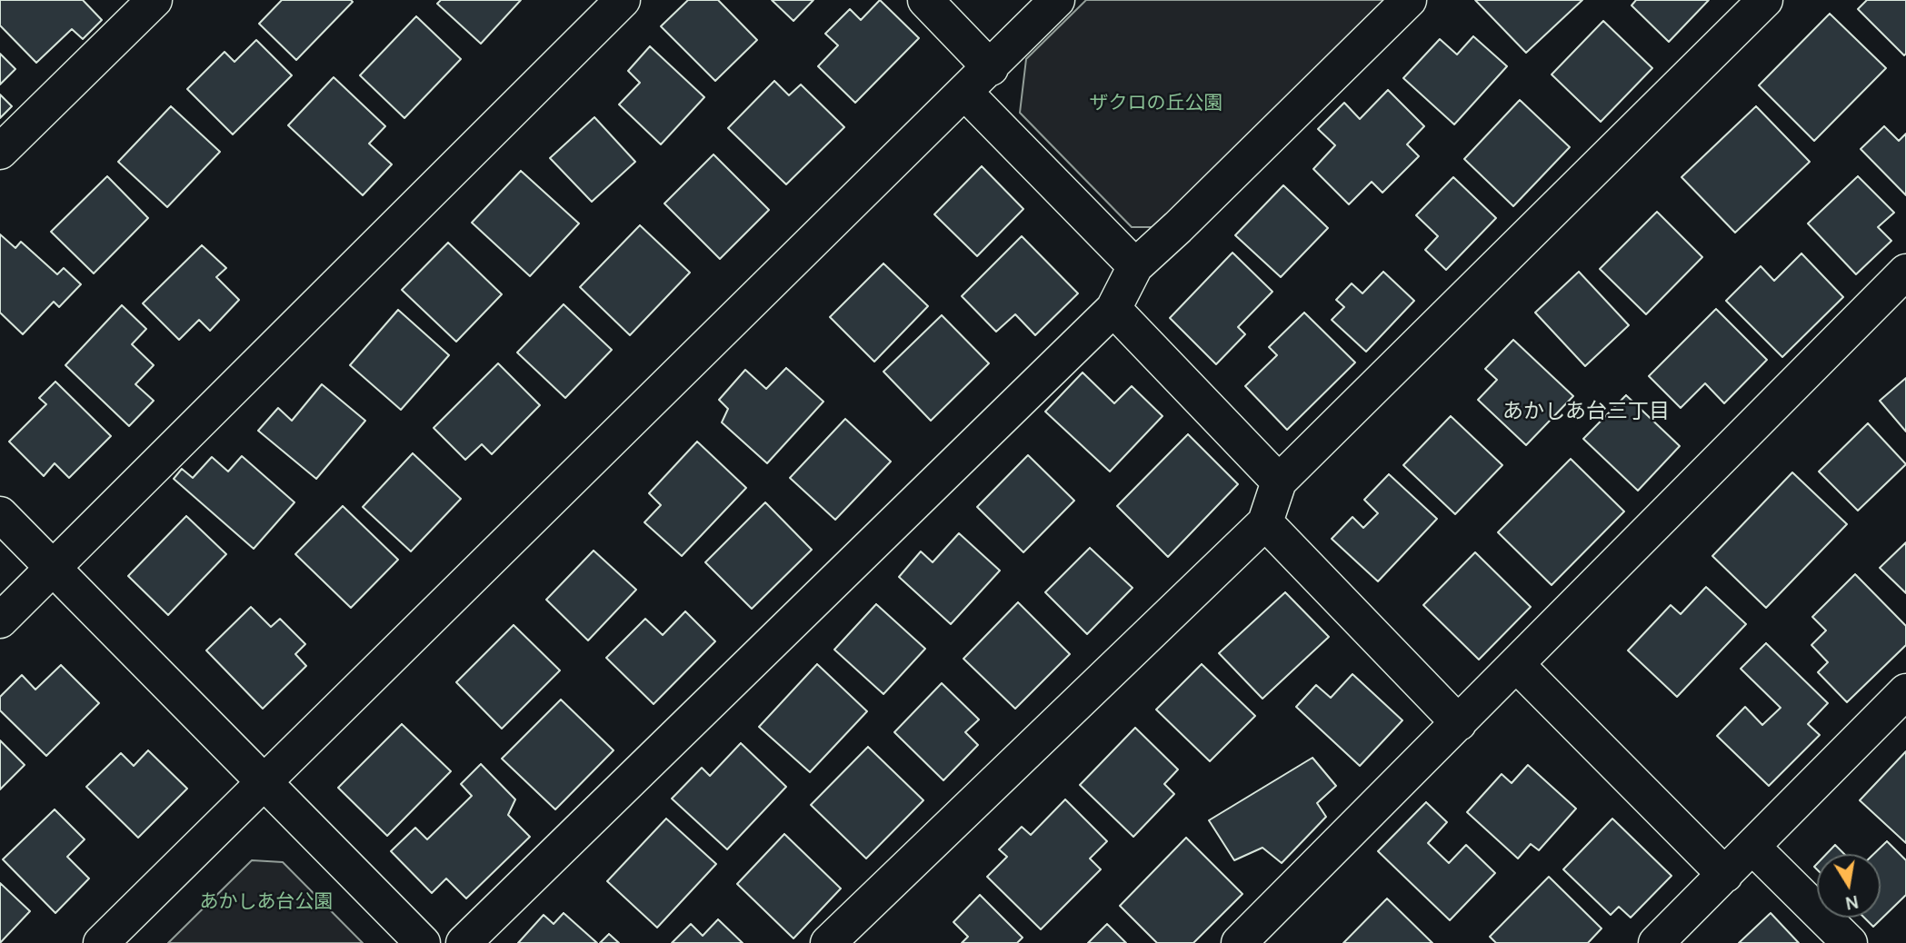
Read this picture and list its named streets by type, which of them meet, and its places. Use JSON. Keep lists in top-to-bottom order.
{
  "districts": ["あかしあ台三丁目"],
  "parks": ["ザクロの丘公園", "あかしあ台公園"],
  "north": "bottom"
}
